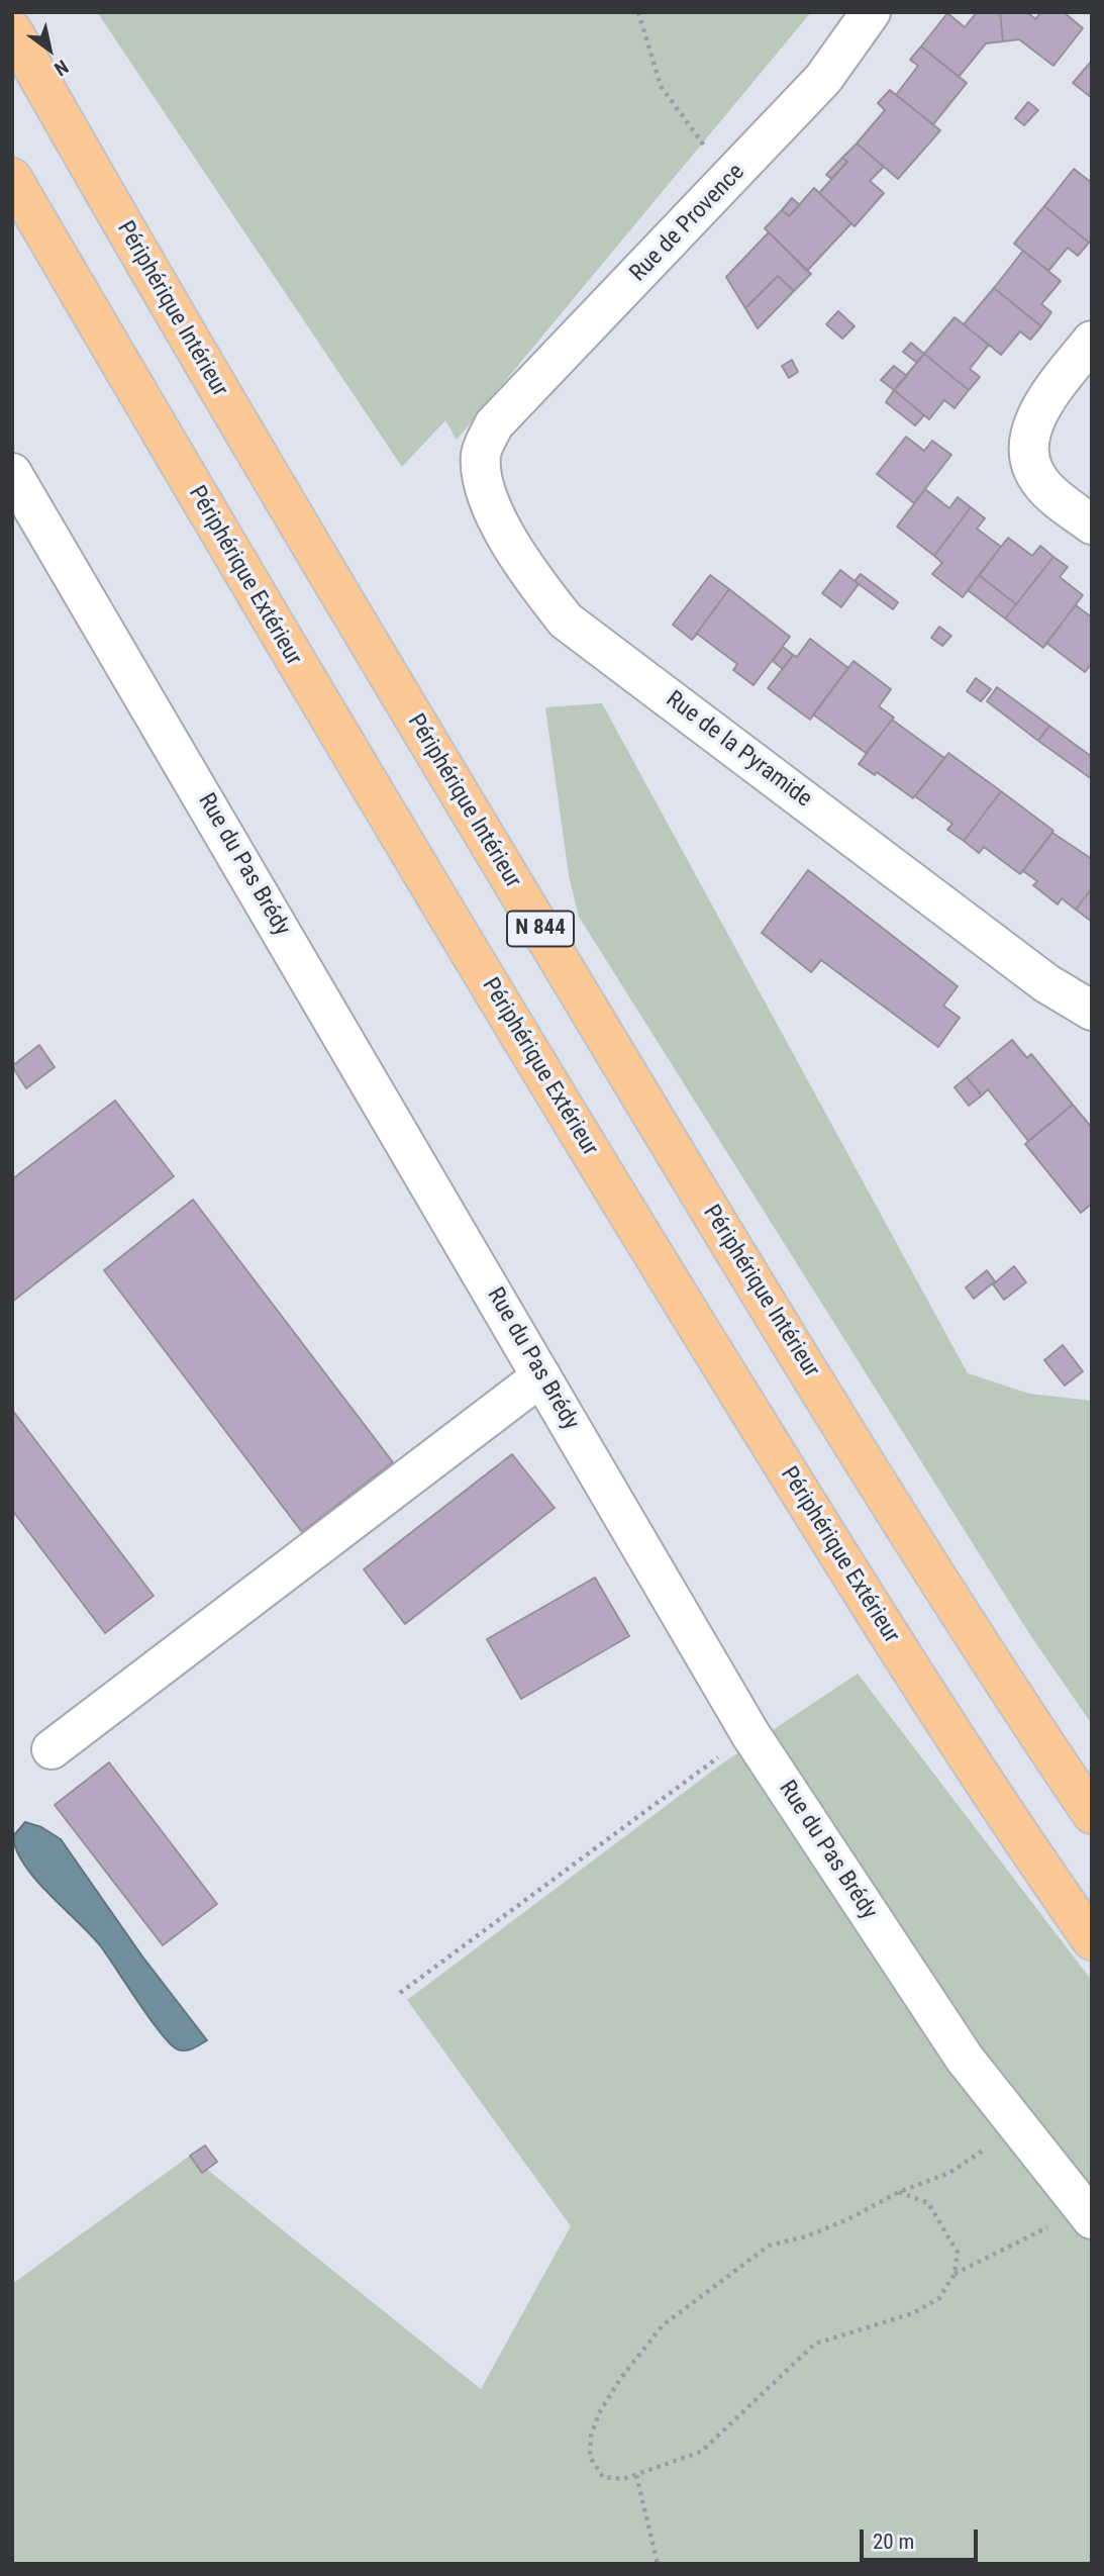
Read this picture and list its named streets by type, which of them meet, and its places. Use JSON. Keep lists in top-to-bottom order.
{
  "streets": {
    "highway": ["Périphérique Intérieur", "Périphérique Extérieur", "N 844"],
    "street": ["Rue de Provence", "Rue de la Pyramide", "Rue du Pas Brédy"]
  },
  "crossings": [
    ["Rue de Provence", "Rue de la Pyramide"]
  ],
  "scale_bar": "20 m",
  "north": "bottom right"
}
